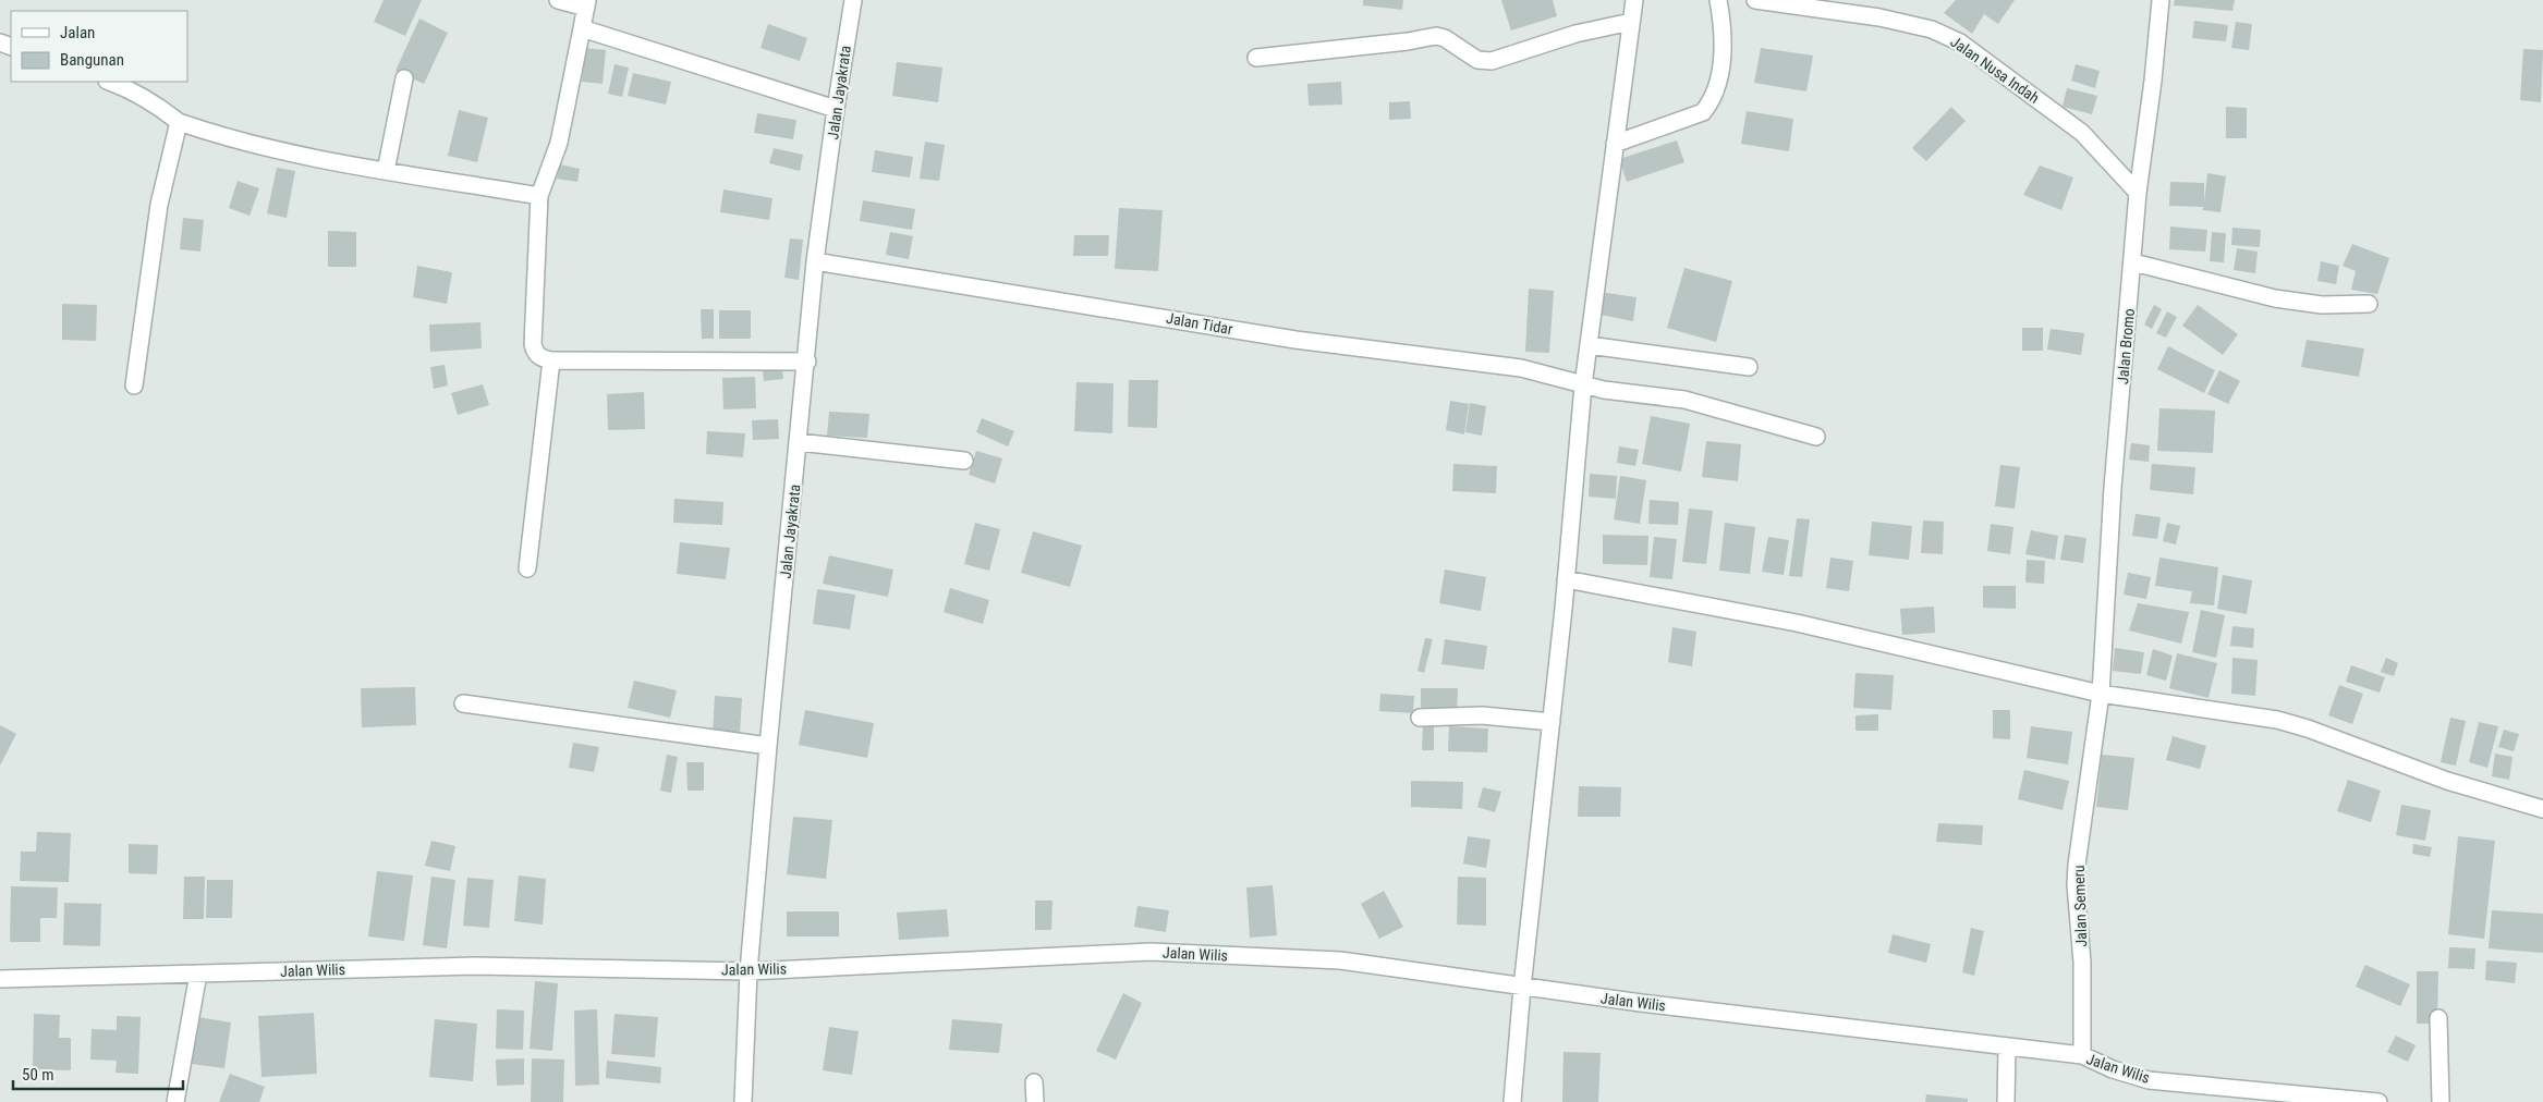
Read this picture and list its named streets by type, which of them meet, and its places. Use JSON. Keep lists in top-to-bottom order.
{
  "streets": {
    "street": [
      "Jalan Nusa Indah",
      "Jalan Jayakrata",
      "Jalan Tidar",
      "Jalan Bromo",
      "Jalan Semeru",
      "Jalan Wilis"
    ]
  },
  "crossings": [
    ["Jalan Nusa Indah", "Jalan Bromo"],
    ["Jalan Jayakrata", "Jalan Tidar"],
    ["Jalan Jayakrata", "Jalan Wilis"],
    ["Jalan Bromo", "Jalan Semeru"],
    ["Jalan Semeru", "Jalan Wilis"]
  ],
  "legend": ["Jalan", "Bangunan"],
  "scale_bar": "50 m"
}
